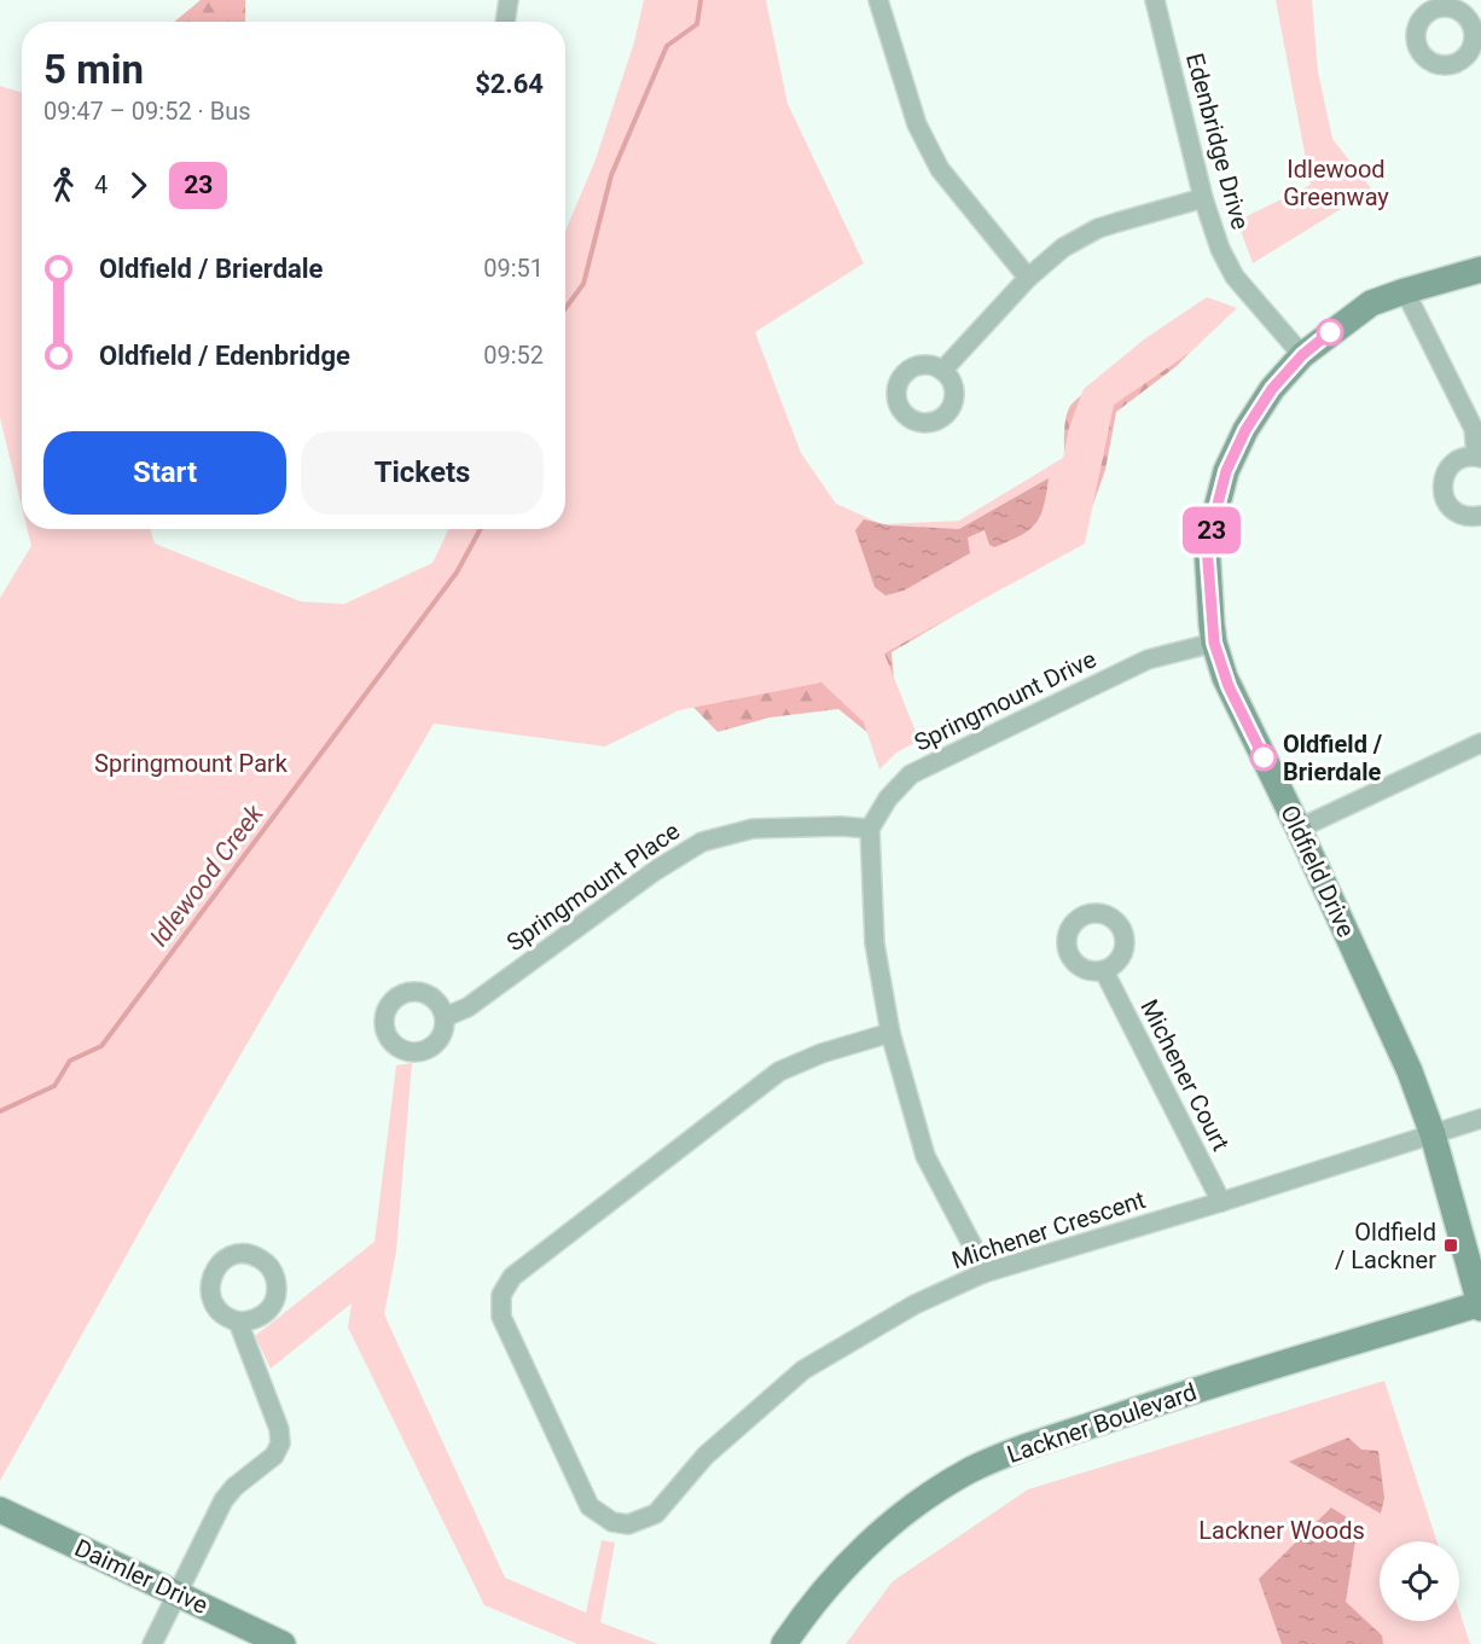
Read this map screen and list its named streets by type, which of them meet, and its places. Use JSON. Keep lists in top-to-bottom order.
{
  "streets": {
    "street": [
      "Edenbridge Drive",
      "Springmount Drive",
      "Oldfield Drive",
      "Springmount Place",
      "Michener Court",
      "Michener Crescent",
      "Lackner Boulevard",
      "Daimler Drive"
    ]
  },
  "crossings": [
    ["Edenbridge Drive", "Oldfield Drive"],
    ["Springmount Drive", "Oldfield Drive"],
    ["Springmount Drive", "Springmount Place"],
    ["Oldfield Drive", "Michener Crescent"],
    ["Oldfield Drive", "Lackner Boulevard"],
    ["Michener Court", "Michener Crescent"]
  ],
  "water": ["Idlewood Creek"],
  "parks": ["Idlewood Greenway", "Springmount Park", "Lackner Woods"],
  "places": {
    "other": ["Oldfield / Brierdale"],
    "transit": ["Oldfield / Lackner"]
  },
  "lines": ["bus line 23"],
  "page": {
    "on_map": "23",
    "heading": ["5 min", "09:47 – 09:52 · Bus", "$2.64"],
    "legs": ["4", "23"],
    "list": [
      {
        "name": "Oldfield / Brierdale",
        "value": "09:51"
      },
      {
        "name": "Oldfield / Edenbridge",
        "value": "09:52"
      }
    ],
    "buttons": ["Start", "Tickets"]
  }
}
